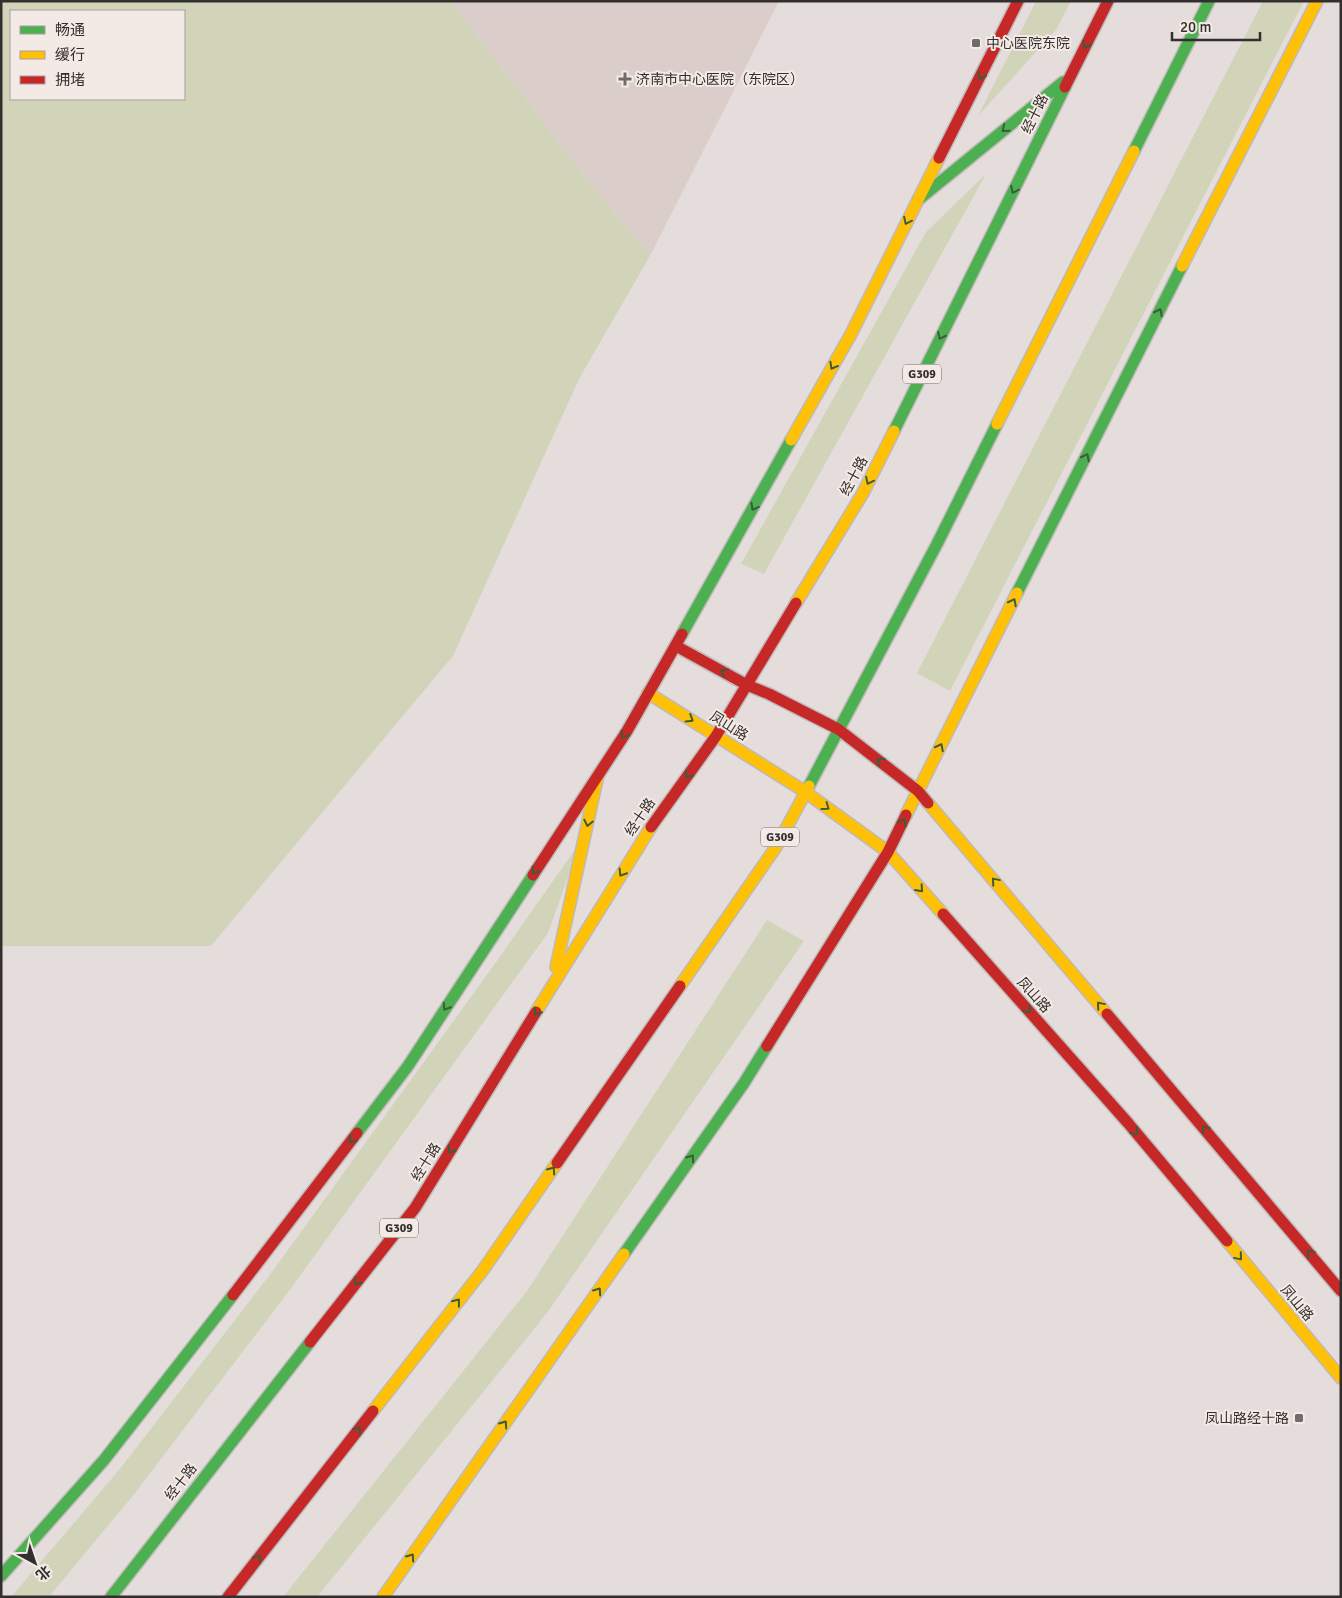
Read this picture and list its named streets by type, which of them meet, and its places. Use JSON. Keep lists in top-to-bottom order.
{
  "streets": {
    "main road": ["经十路", "G309", "凤山路"]
  },
  "crossings": [
    ["经十路", "凤山路"],
    ["G309", "凤山路"]
  ],
  "places": {
    "transit": ["中心医院东院", "凤山路经十路"],
    "health": ["济南市中心医院（东院区）"]
  },
  "legend": ["畅通", "缓行", "拥堵"],
  "scale_bar": "20 m",
  "north": "bottom right"
}
